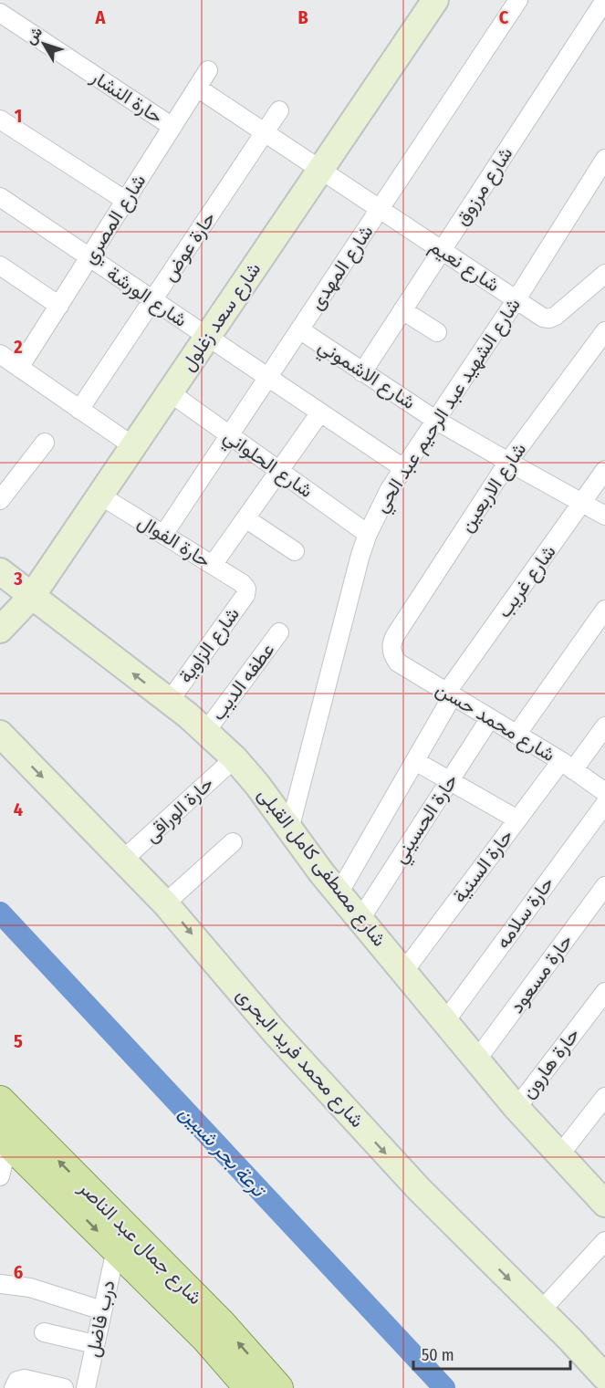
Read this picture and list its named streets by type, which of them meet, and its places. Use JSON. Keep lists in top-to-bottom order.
{
  "streets": {
    "main road": [
      "شارع سعد زغلول",
      "شارع مصطفى كامل القبلى",
      "شارع محمد فريد البحرى",
      "شارع جمال عبد الناصر"
    ],
    "street": [
      "حارة النشار",
      "شارع مرزوق",
      "شارع المصري",
      "حارة عوض",
      "شارع نعيم",
      "شارع المهدى",
      "شارع الورشة",
      "شارع الاشموني",
      "شارع الشهيد عبد الرحيم عبد الحي",
      "شارع الحلواني",
      "شارع الاربعين",
      "حارة الفوال",
      "شارع غريب",
      "شارع الزاوية",
      "عطفه الديب",
      "شارع محمد حسن",
      "حارة الوراقى",
      "حارة الحسيني",
      "حارة السنية",
      "حارة سلامه",
      "حارة مسعود",
      "حارة هارون",
      "درب فاضل"
    ]
  },
  "crossings": [
    ["حارة النشار", "شارع المصري"],
    ["شارع مرزوق", "شارع نعيم"],
    ["شارع مرزوق", "شارع الاشموني"],
    ["شارع المصري", "شارع نعيم"],
    ["شارع المصري", "شارع الورشة"],
    ["حارة عوض", "شارع نعيم"],
    ["حارة عوض", "شارع الورشة"],
    ["شارع نعيم", "شارع المهدى"],
    ["شارع نعيم", "شارع سعد زغلول"],
    ["شارع نعيم", "شارع الشهيد عبد الرحيم عبد الحي"],
    ["شارع المهدى", "شارع الورشة"],
    ["شارع المهدى", "شارع الاشموني"],
    ["شارع المهدى", "شارع الحلواني"],
    ["شارع المهدى", "حارة الفوال"],
    ["شارع الورشة", "شارع سعد زغلول"],
    ["شارع الورشة", "شارع الشهيد عبد الرحيم عبد الحي"],
    ["شارع سعد زغلول", "شارع الحلواني"],
    ["شارع سعد زغلول", "حارة الفوال"],
    ["شارع سعد زغلول", "شارع مصطفى كامل القبلى"],
    ["شارع الاشموني", "شارع الشهيد عبد الرحيم عبد الحي"],
    ["شارع الاشموني", "شارع الاربعين"],
    ["شارع الاشموني", "شارع غريب"],
    ["شارع الشهيد عبد الرحيم عبد الحي", "شارع الحلواني"],
    ["شارع الشهيد عبد الرحيم عبد الحي", "شارع مصطفى كامل القبلى"],
    ["شارع الاربعين", "شارع محمد حسن"],
    ["حارة الفوال", "شارع الزاوية"],
    ["شارع غريب", "شارع محمد حسن"],
    ["شارع غريب", "شارع مصطفى كامل القبلى"],
    ["شارع الزاوية", "شارع مصطفى كامل القبلى"],
    ["عطفه الديب", "شارع مصطفى كامل القبلى"],
    ["شارع محمد حسن", "حارة الحسيني"],
    ["شارع محمد حسن", "حارة السنية"],
    ["حارة الوراقى", "شارع مصطفى كامل القبلى"],
    ["حارة الوراقى", "شارع محمد فريد البحرى"],
    ["حارة الحسيني", "شارع مصطفى كامل القبلى"],
    ["حارة السنية", "شارع مصطفى كامل القبلى"],
    ["شارع مصطفى كامل القبلى", "حارة سلامه"],
    ["شارع مصطفى كامل القبلى", "حارة مسعود"],
    ["شارع مصطفى كامل القبلى", "حارة هارون"],
    ["شارع جمال عبد الناصر", "درب فاضل"]
  ],
  "one_way": ["شارع محمد فريد البحرى"],
  "water": ["ترعة بحر شبين"],
  "scale_bar": "50 m",
  "north": "top left",
  "grid": {
    "columns": ["A", "B", "C"],
    "rows": [
      "1",
      "2",
      "3",
      "4",
      "5",
      "6"
    ]
  }
}
